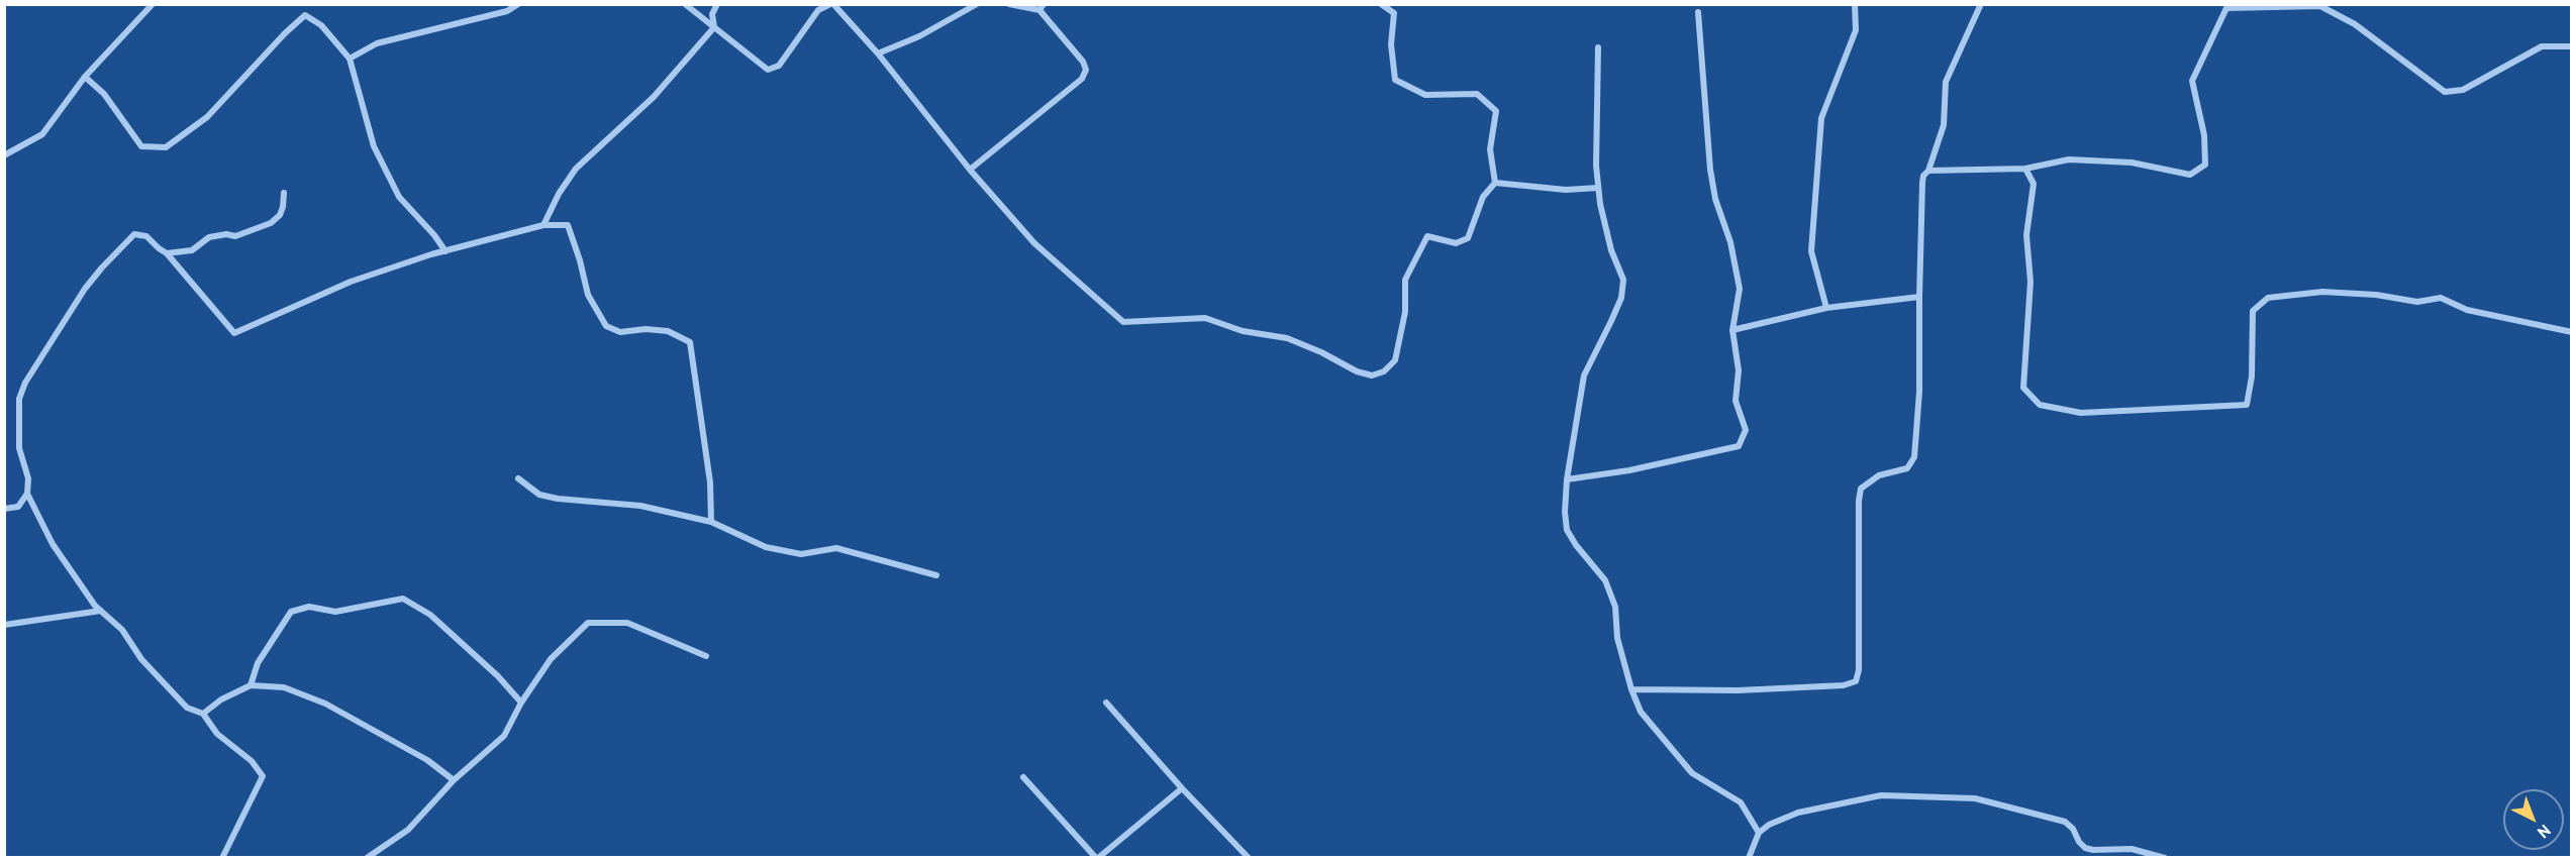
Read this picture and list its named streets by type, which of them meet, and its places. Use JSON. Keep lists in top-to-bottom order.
{
  "north": "bottom right"
}
